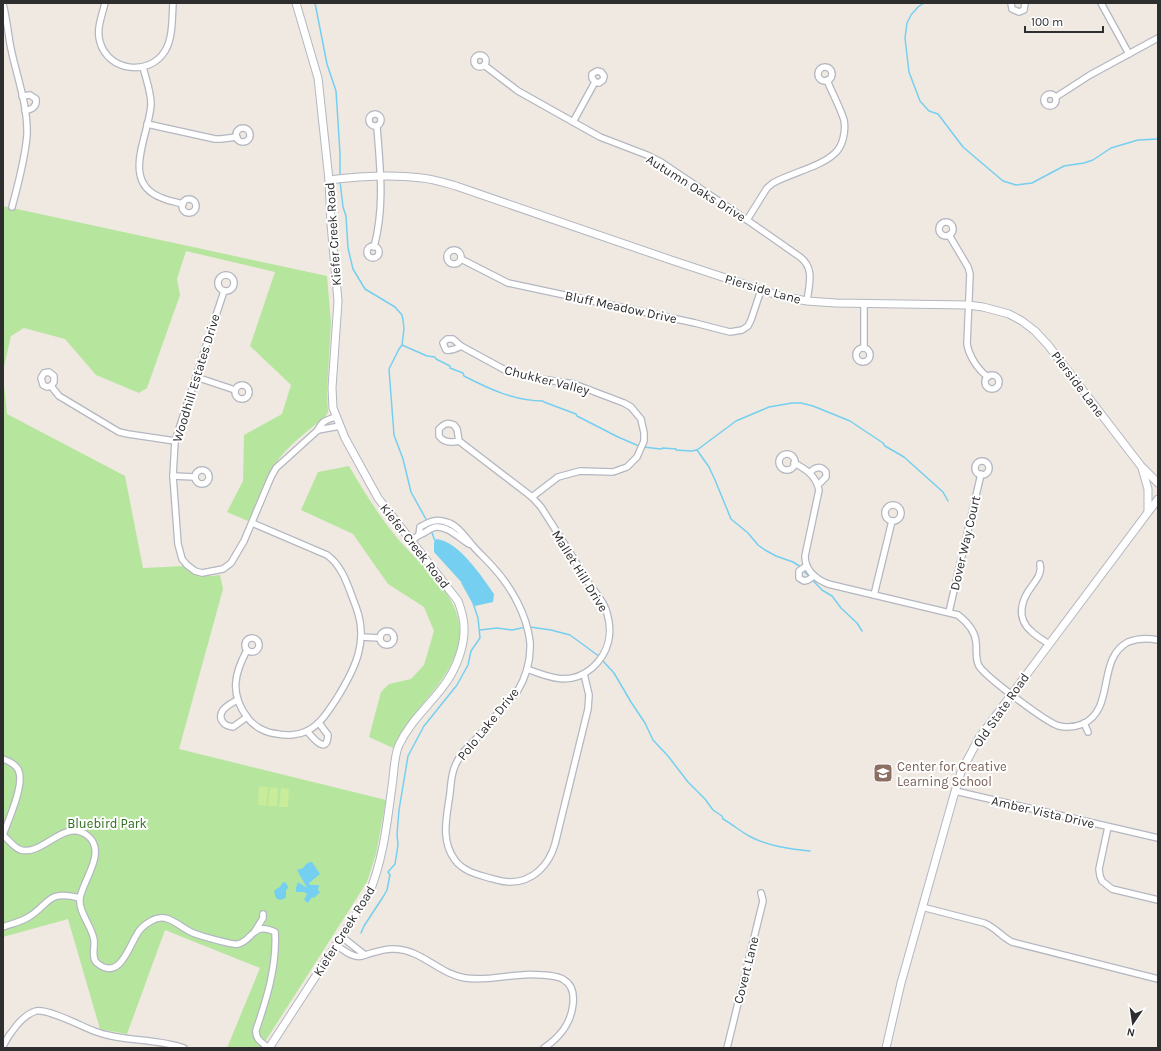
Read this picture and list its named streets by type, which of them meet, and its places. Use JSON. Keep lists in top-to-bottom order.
{
  "streets": {
    "street": [
      "Autumn Oaks Drive",
      "Kiefer Creek Road",
      "Pierside Lane",
      "Bluff Meadow Drive",
      "Woodhill Estates Drive",
      "Chukker Valley",
      "Dover Way Court",
      "Mallet Hill Drive",
      "Old State Road",
      "Polo Lake Drive",
      "Amber Vista Drive",
      "Covert Lane"
    ]
  },
  "crossings": [
    ["Autumn Oaks Drive", "Pierside Lane"],
    ["Kiefer Creek Road", "Pierside Lane"],
    ["Kiefer Creek Road", "Woodhill Estates Drive"],
    ["Kiefer Creek Road", "Polo Lake Drive"],
    ["Pierside Lane", "Bluff Meadow Drive"],
    ["Chukker Valley", "Mallet Hill Drive"],
    ["Mallet Hill Drive", "Polo Lake Drive"],
    ["Old State Road", "Amber Vista Drive"]
  ],
  "parks": ["Bluebird Park"],
  "places": {
    "school or university": ["Center for Creative Learning School"]
  },
  "scale_bar": "100 m",
  "north": "bottom"
}
